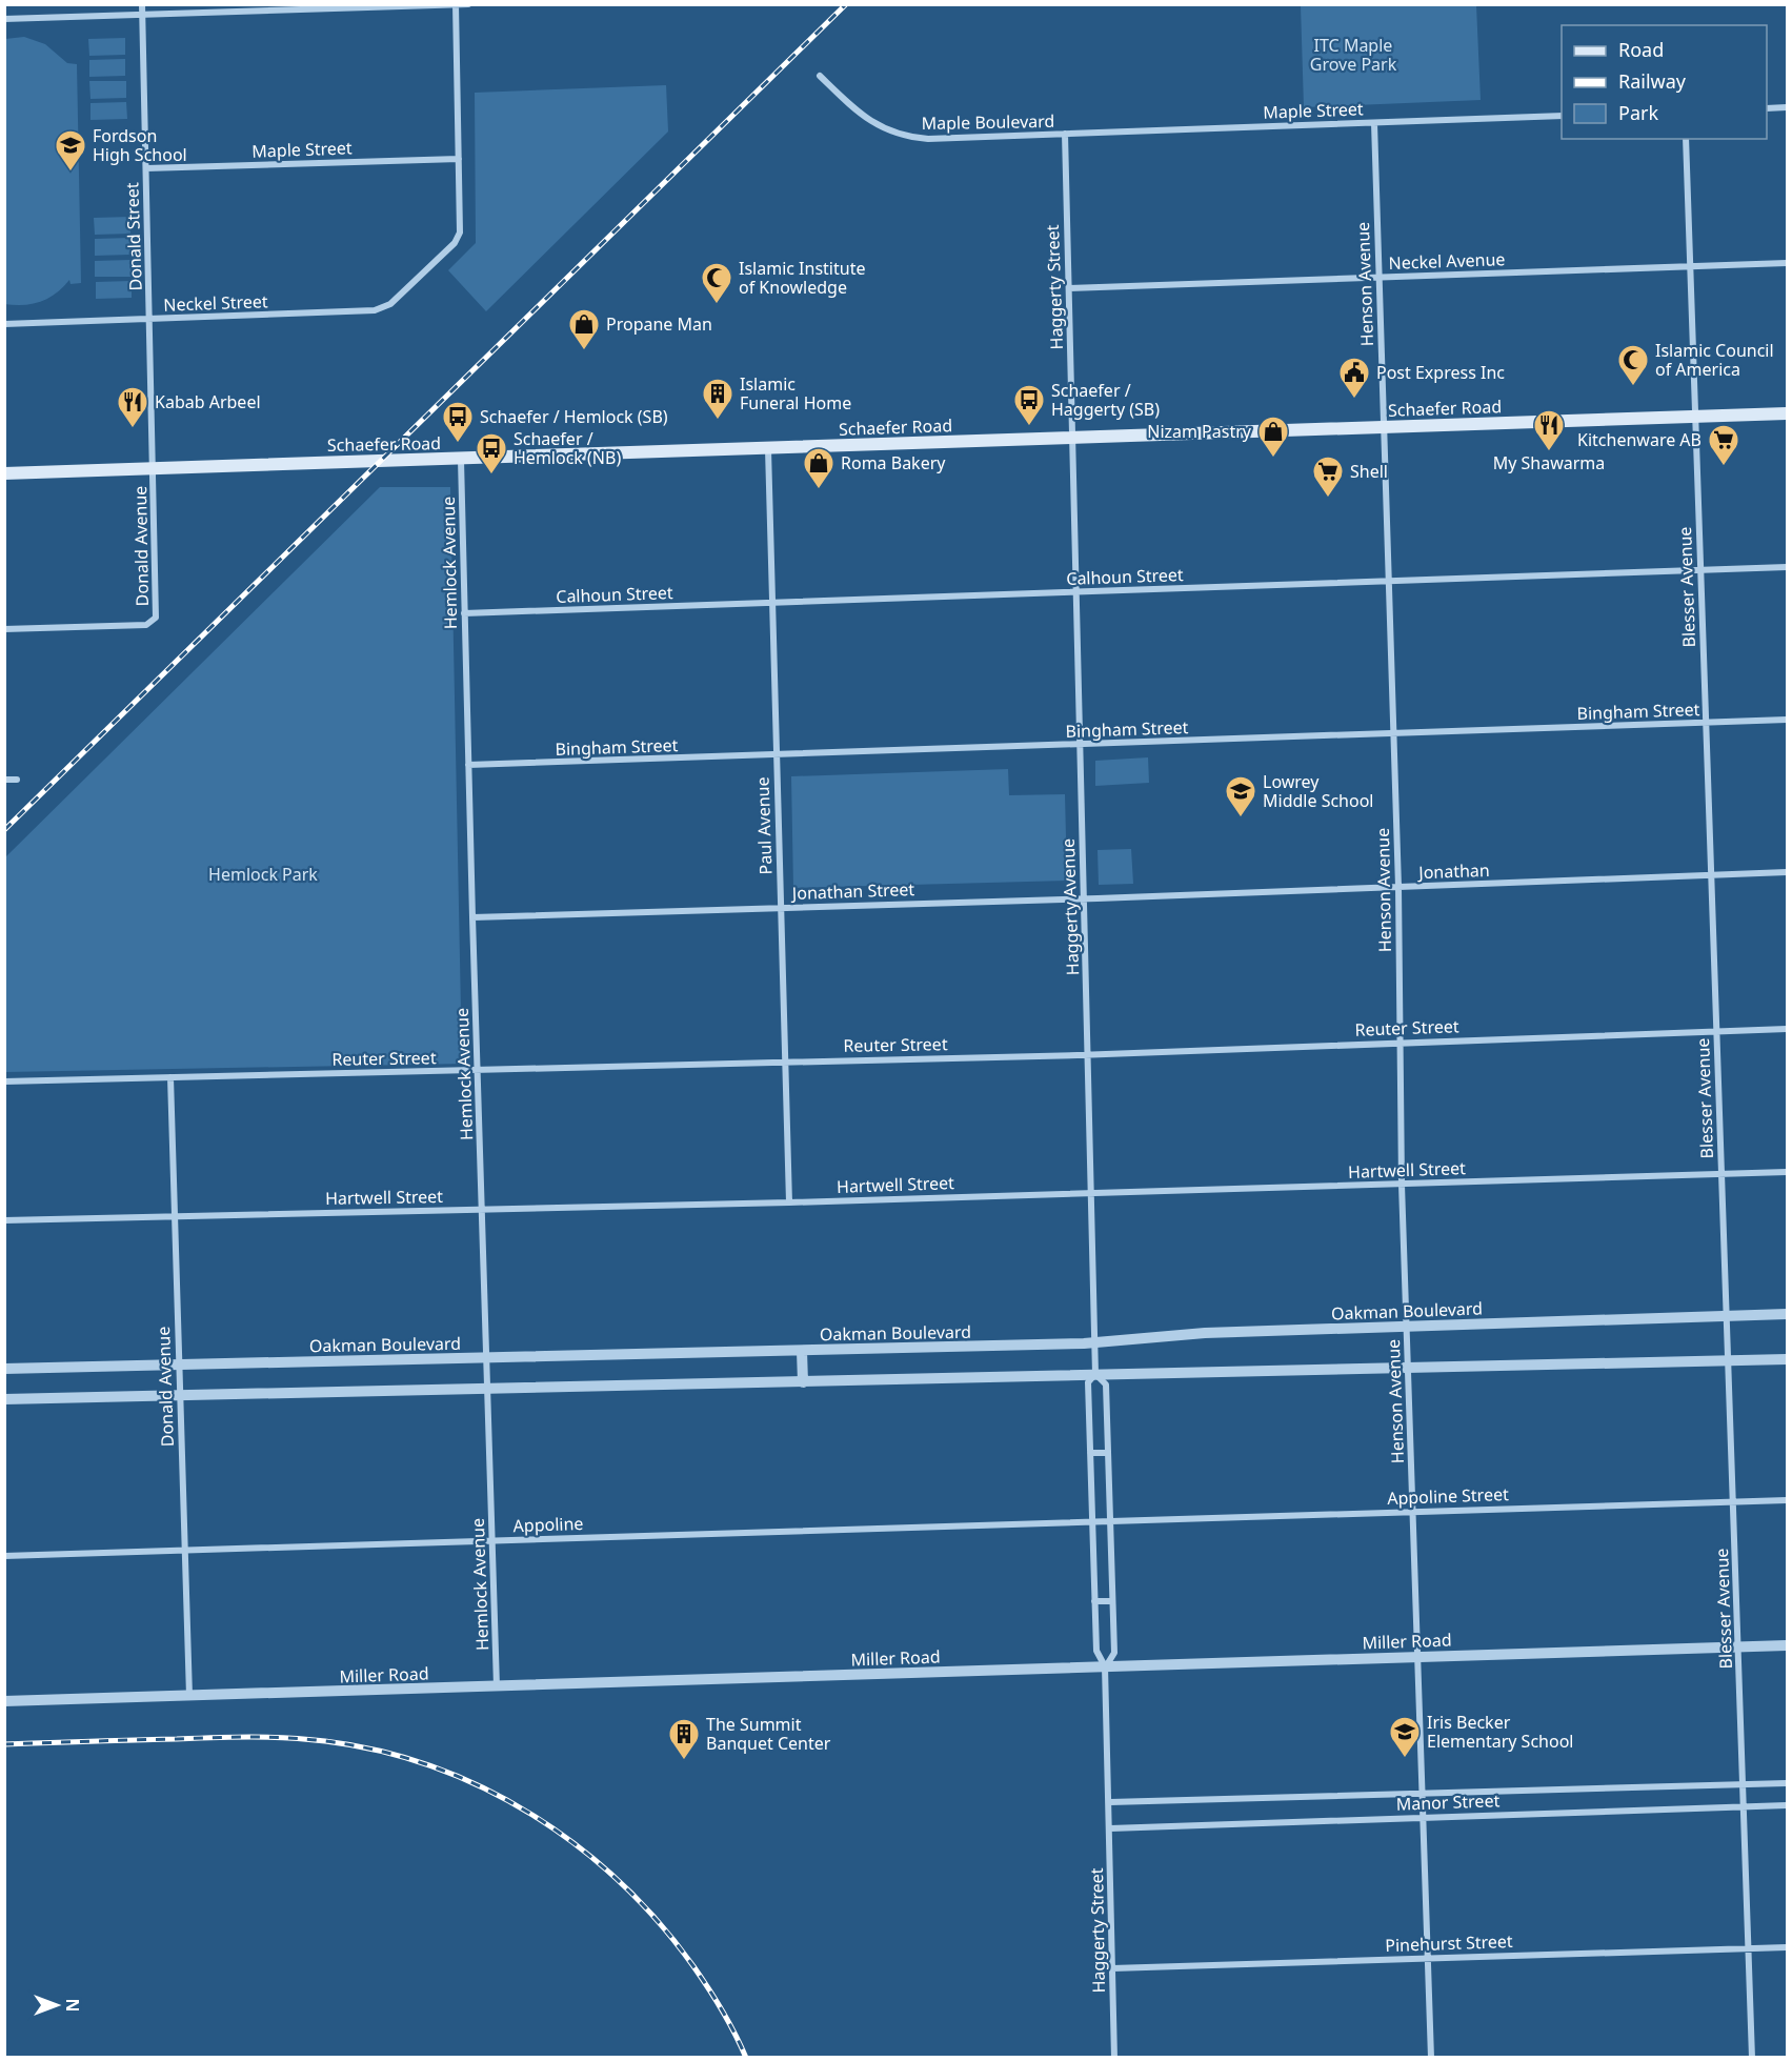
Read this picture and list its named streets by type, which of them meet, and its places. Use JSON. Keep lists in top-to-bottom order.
{
  "streets": {
    "main road": ["Schaefer Road"],
    "street": [
      "Maple Street",
      "Maple Boulevard",
      "Donald Street",
      "Neckel Avenue",
      "Henson Avenue",
      "Haggerty Street",
      "Neckel Street",
      "Donald Avenue",
      "Hemlock Avenue",
      "Calhoun Street",
      "Blesser Avenue",
      "Bingham Street",
      "Paul Avenue",
      "Jonathan",
      "Jonathan Street",
      "Haggerty Avenue",
      "Reuter Street",
      "Hartwell Street",
      "Oakman Boulevard",
      "Appoline Street",
      "Appoline",
      "Miller Road",
      "Manor Street",
      "Pinehurst Street"
    ]
  },
  "crossings": [
    ["Maple Street", "Maple Boulevard"],
    ["Maple Street", "Donald Street"],
    ["Maple Street", "Henson Avenue"],
    ["Maple Street", "Haggerty Street"],
    ["Maple Street", "Neckel Street"],
    ["Maple Boulevard", "Haggerty Street"],
    ["Donald Street", "Neckel Street"],
    ["Donald Street", "Schaefer Road"],
    ["Donald Street", "Donald Avenue"],
    ["Neckel Avenue", "Henson Avenue"],
    ["Neckel Avenue", "Haggerty Street"],
    ["Neckel Avenue", "Blesser Avenue"],
    ["Henson Avenue", "Schaefer Road"],
    ["Henson Avenue", "Calhoun Street"],
    ["Henson Avenue", "Bingham Street"],
    ["Henson Avenue", "Jonathan"],
    ["Henson Avenue", "Reuter Street"],
    ["Henson Avenue", "Hartwell Street"],
    ["Henson Avenue", "Oakman Boulevard"],
    ["Henson Avenue", "Appoline Street"],
    ["Henson Avenue", "Miller Road"],
    ["Henson Avenue", "Manor Street"],
    ["Haggerty Street", "Schaefer Road"],
    ["Haggerty Street", "Haggerty Avenue"],
    ["Haggerty Street", "Manor Street"],
    ["Haggerty Street", "Pinehurst Street"],
    ["Schaefer Road", "Donald Avenue"],
    ["Schaefer Road", "Hemlock Avenue"],
    ["Schaefer Road", "Blesser Avenue"],
    ["Schaefer Road", "Paul Avenue"],
    ["Schaefer Road", "Haggerty Avenue"],
    ["Donald Avenue", "Reuter Street"],
    ["Donald Avenue", "Hartwell Street"],
    ["Donald Avenue", "Oakman Boulevard"],
    ["Donald Avenue", "Appoline"],
    ["Donald Avenue", "Miller Road"],
    ["Hemlock Avenue", "Calhoun Street"],
    ["Hemlock Avenue", "Bingham Street"],
    ["Hemlock Avenue", "Jonathan Street"],
    ["Hemlock Avenue", "Reuter Street"],
    ["Hemlock Avenue", "Hartwell Street"],
    ["Hemlock Avenue", "Oakman Boulevard"],
    ["Hemlock Avenue", "Appoline"],
    ["Hemlock Avenue", "Miller Road"],
    ["Calhoun Street", "Blesser Avenue"],
    ["Calhoun Street", "Paul Avenue"],
    ["Calhoun Street", "Haggerty Avenue"],
    ["Blesser Avenue", "Bingham Street"],
    ["Blesser Avenue", "Jonathan"],
    ["Blesser Avenue", "Reuter Street"],
    ["Blesser Avenue", "Hartwell Street"],
    ["Blesser Avenue", "Oakman Boulevard"],
    ["Blesser Avenue", "Appoline Street"],
    ["Blesser Avenue", "Miller Road"],
    ["Blesser Avenue", "Manor Street"],
    ["Blesser Avenue", "Pinehurst Street"],
    ["Bingham Street", "Paul Avenue"],
    ["Bingham Street", "Haggerty Avenue"],
    ["Paul Avenue", "Jonathan Street"],
    ["Paul Avenue", "Reuter Street"],
    ["Paul Avenue", "Hartwell Street"],
    ["Jonathan", "Jonathan Street"],
    ["Jonathan", "Haggerty Avenue"],
    ["Jonathan Street", "Haggerty Avenue"],
    ["Haggerty Avenue", "Reuter Street"],
    ["Haggerty Avenue", "Hartwell Street"],
    ["Haggerty Avenue", "Oakman Boulevard"],
    ["Haggerty Avenue", "Appoline Street"],
    ["Haggerty Avenue", "Appoline"],
    ["Haggerty Avenue", "Miller Road"],
    ["Haggerty Avenue", "Manor Street"],
    ["Appoline Street", "Appoline"]
  ],
  "parks": ["ITC Maple Grove Park", "Hemlock Park"],
  "places": {
    "school or university": ["Fordson High School", "Lowrey Middle School", "Iris Becker Elementary School"],
    "mosque": ["Islamic Institute of Knowledge", "Islamic Council of America"],
    "shop": ["Propane Man", "Nizam Pastry", "Roma Bakery"],
    "public building": ["Post Express Inc"],
    "building": ["Islamic Funeral Home", "The Summit Banquet Center"],
    "bus stop": ["Schaefer / Haggerty (SB)", "Schaefer / Hemlock (SB)", "Schaefer / Hemlock (NB)"],
    "restaurant": ["Kabab Arbeel", "My Shawarma"],
    "supermarket": ["Kitchenware AB", "Shell"]
  },
  "legend": ["Road", "Railway", "Park"],
  "north": "right"
}
